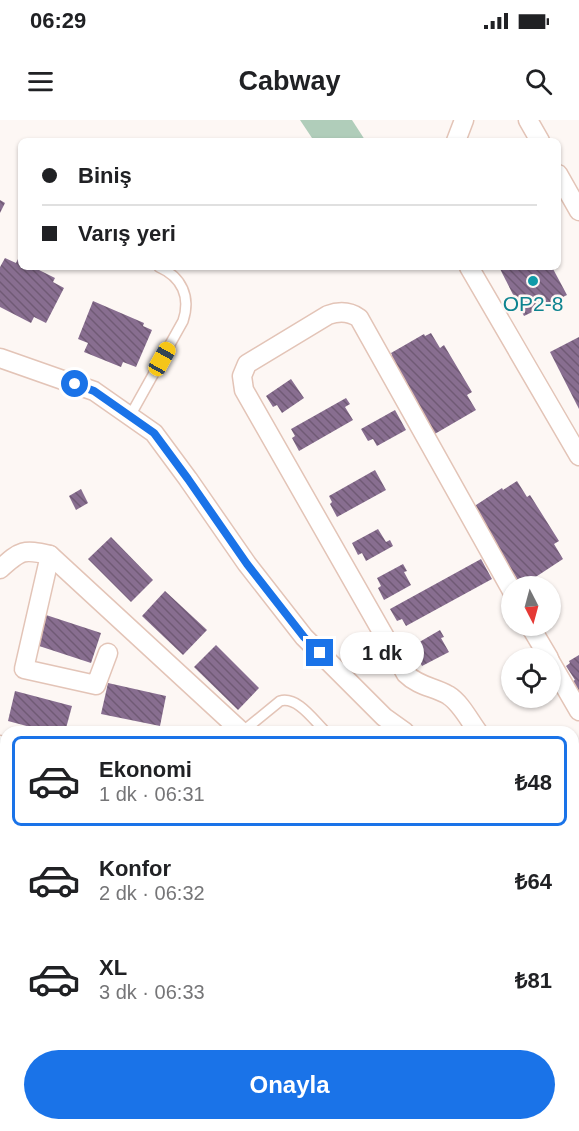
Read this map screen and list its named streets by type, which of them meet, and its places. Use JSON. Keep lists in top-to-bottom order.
{
  "places": ["OP2-8"],
  "north": "bottom",
  "page": {
    "status": "06:29",
    "header": "Cabway",
    "banner": ["Biniş", "Varış yeri"],
    "bubble": "1 dk",
    "list": [
      {
        "name": "Ekonomi",
        "note": "1 dk · 06:31",
        "value": "₺48"
      },
      {
        "name": "Konfor",
        "note": "2 dk · 06:32",
        "value": "₺64"
      },
      {
        "name": "XL",
        "note": "3 dk · 06:33",
        "value": "₺81"
      }
    ],
    "buttons": "Onayla"
  }
}
